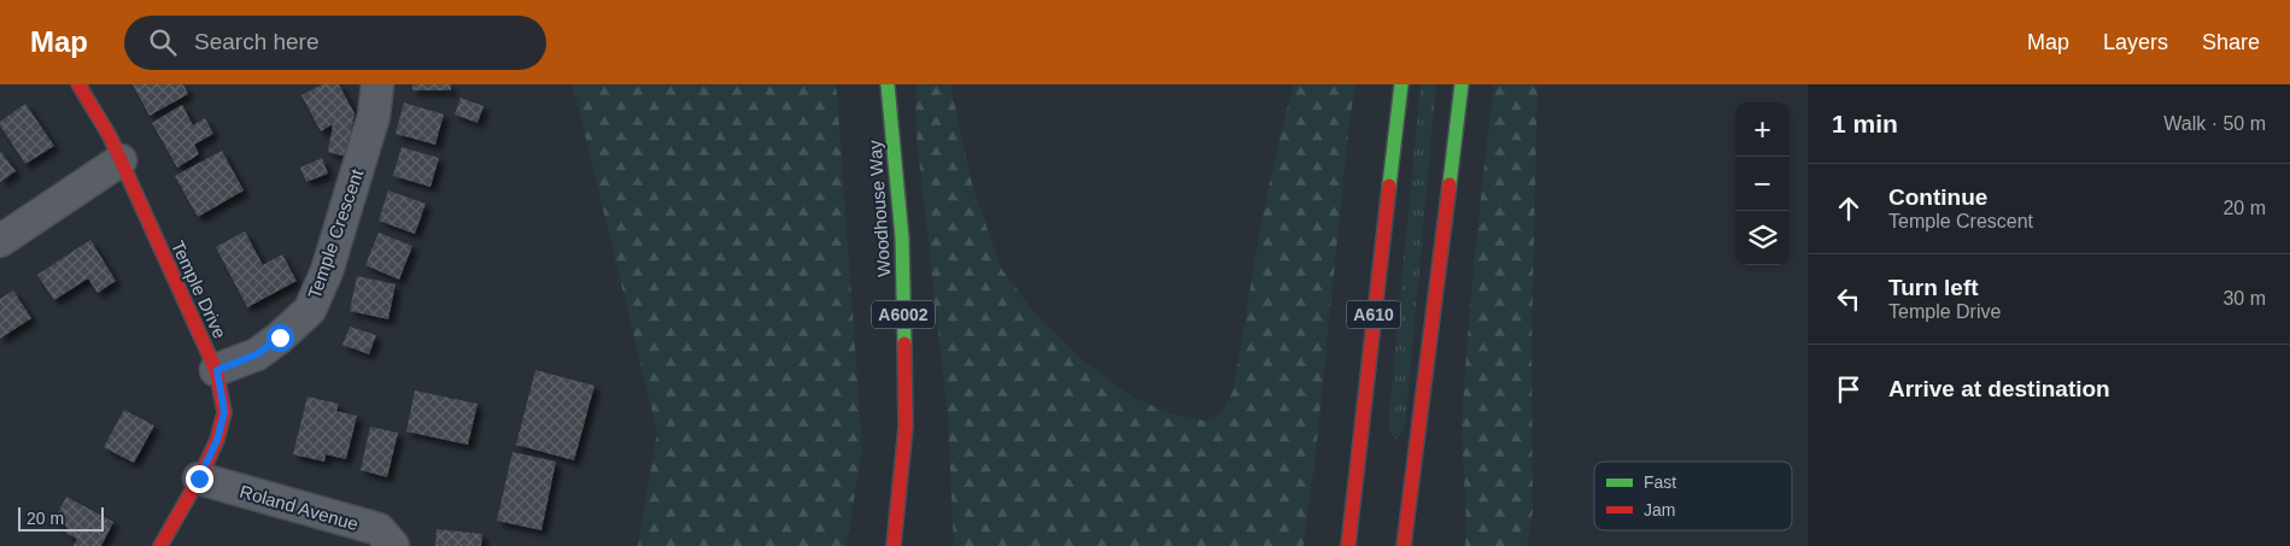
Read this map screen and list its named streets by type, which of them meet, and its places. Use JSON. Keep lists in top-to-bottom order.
{
  "streets": {
    "main road": [
      "Woodhouse Way",
      "Temple Drive",
      "A6002",
      "A610"
    ],
    "street": ["Temple Crescent", "Roland Avenue"]
  },
  "crossings": [
    ["Temple Crescent", "Temple Drive"],
    ["Temple Drive", "Roland Avenue"]
  ],
  "legend": ["Fast", "Jam"],
  "scale_bar": "20 m",
  "page": {
    "header": "Map",
    "search": "Search here",
    "nav": ["Map", "Layers", "Share"],
    "heading": ["1 min", "Walk · 50 m"],
    "map_buttons": ["+", "−"],
    "list": [
      ["Continue", "Temple Crescent", "20 m"],
      ["Turn left", "Temple Drive", "30 m"],
      "Arrive at destination"
    ],
    "scale": "20 m"
  }
}
